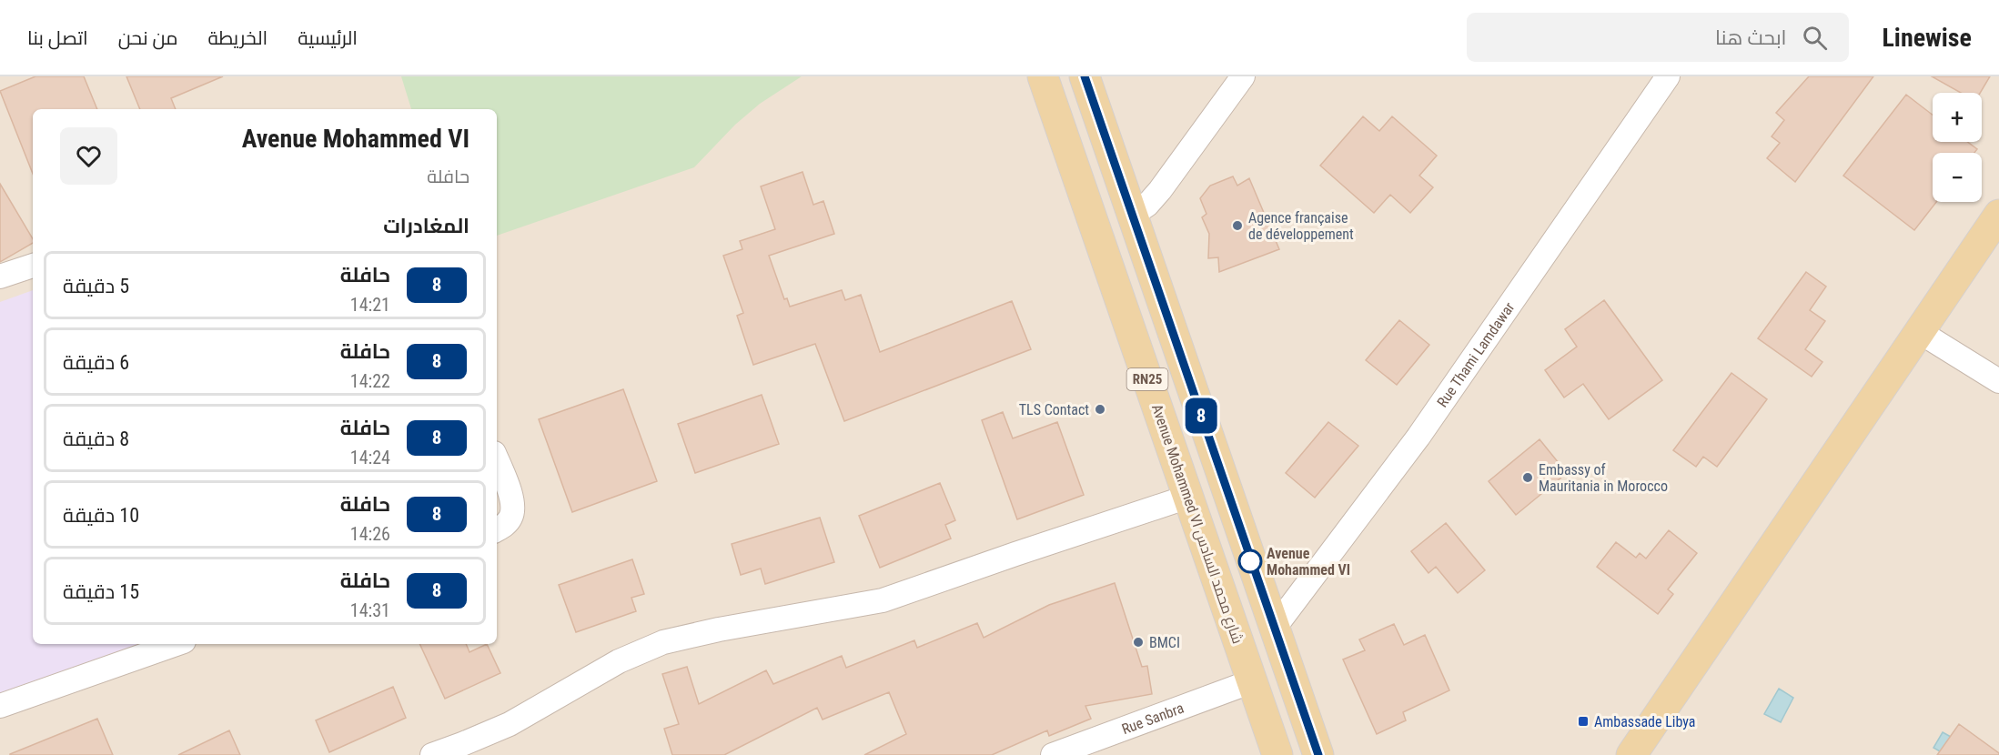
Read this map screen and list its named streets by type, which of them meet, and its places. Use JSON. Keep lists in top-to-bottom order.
{
  "streets": {
    "main road": ["RN25", "Avenue Mohammed VI شارع محمد السادس"],
    "street": ["Rue Thami Lamdawar", "Rue Sanbra"]
  },
  "crossings": [
    ["Rue Thami Lamdawar", "RN25"],
    ["Avenue Mohammed VI شارع محمد السادس", "Rue Sanbra"]
  ],
  "places": {
    "other": [
      "Agence française de développement",
      "TLS Contact",
      "Embassy of Mauritania in Morocco",
      "Avenue Mohammed VI",
      "BMCI"
    ],
    "transit": ["Ambassade Libya"]
  },
  "lines": ["bus line 8"],
  "page": {
    "header": "Linewise",
    "search": "ابحث هنا",
    "nav": [
      "الرئيسية",
      "الخريطة",
      "من نحن",
      "اتصل بنا"
    ],
    "on_map": "8",
    "map_buttons": ["+", "−"],
    "heading": [
      ["Avenue Mohammed VI", "حافلة"],
      "المغادرات"
    ],
    "list": [
      {
        "mark": "8",
        "name": "حافلة",
        "note": "14:21",
        "value": "5 دقيقة"
      },
      {
        "mark": "8",
        "name": "حافلة",
        "note": "14:22",
        "value": "6 دقيقة"
      },
      {
        "mark": "8",
        "name": "حافلة",
        "note": "14:24",
        "value": "8 دقيقة"
      },
      {
        "mark": "8",
        "name": "حافلة",
        "note": "14:26",
        "value": "10 دقيقة"
      },
      {
        "mark": "8",
        "name": "حافلة",
        "note": "14:31",
        "value": "15 دقيقة"
      }
    ]
  }
}
